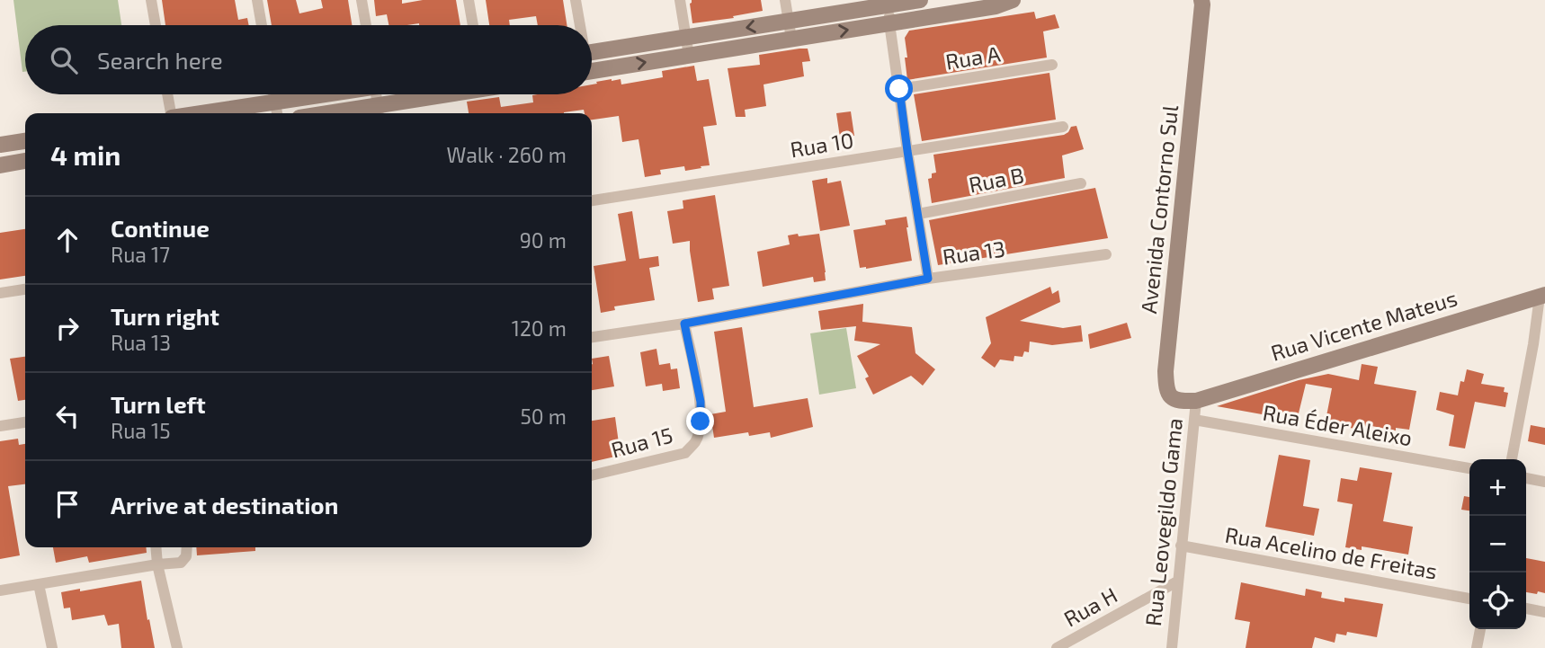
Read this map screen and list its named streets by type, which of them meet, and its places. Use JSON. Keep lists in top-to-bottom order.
{
  "streets": {
    "street": [
      "Rua A",
      "Rua 10",
      "Rua B",
      "Avenida Contorno Sul",
      "Rua 13",
      "Rua Vicente Mateus",
      "Rua Éder Aleixo",
      "Rua 15",
      "Rua Leovegildo Gama",
      "Rua Acelino de Freitas",
      "Rua H"
    ]
  },
  "crossings": [
    ["Avenida Contorno Sul", "Rua Vicente Mateus"],
    ["Avenida Contorno Sul", "Rua Leovegildo Gama"],
    ["Rua 13", "Rua 15"],
    ["Rua Vicente Mateus", "Rua Leovegildo Gama"],
    ["Rua Éder Aleixo", "Rua Leovegildo Gama"],
    ["Rua Leovegildo Gama", "Rua Acelino de Freitas"],
    ["Rua Leovegildo Gama", "Rua H"]
  ],
  "page": {
    "search": "Search here",
    "heading": ["4 min", "Walk · 260 m"],
    "list": [
      ["Continue", "Rua 17", "90 m"],
      ["Turn right", "Rua 13", "120 m"],
      ["Turn left", "Rua 15", "50 m"],
      "Arrive at destination"
    ],
    "map_buttons": ["+", "−"]
  }
}
